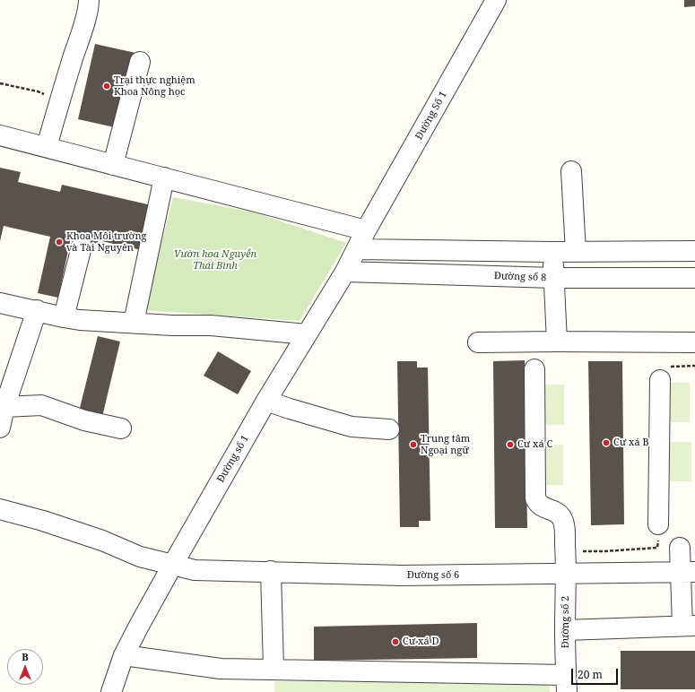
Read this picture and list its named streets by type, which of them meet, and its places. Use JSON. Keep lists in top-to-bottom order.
{
  "streets": {
    "street": [
      "Đường Số 1",
      "Đường số 8",
      "Đường số 1",
      "Đường số 6",
      "Đường số 2"
    ]
  },
  "crossings": [
    ["Đường Số 1", "Đường số 1"],
    ["Đường số 8", "Đường số 1"],
    ["Đường số 1", "Đường số 6"],
    ["Đường số 6", "Đường số 2"]
  ],
  "parks": ["Vườn hoa Nguyễn Thái Bình"],
  "places": [
    "Trại thực nghiệm Khoa Nông học",
    "Khoa Môi trường và Tài Nguyên",
    "Cư xá B",
    "Trung tâm Ngoại ngữ",
    "Cư xá C",
    "Cư xá D"
  ],
  "scale_bar": "20 m",
  "north": "top"
}
